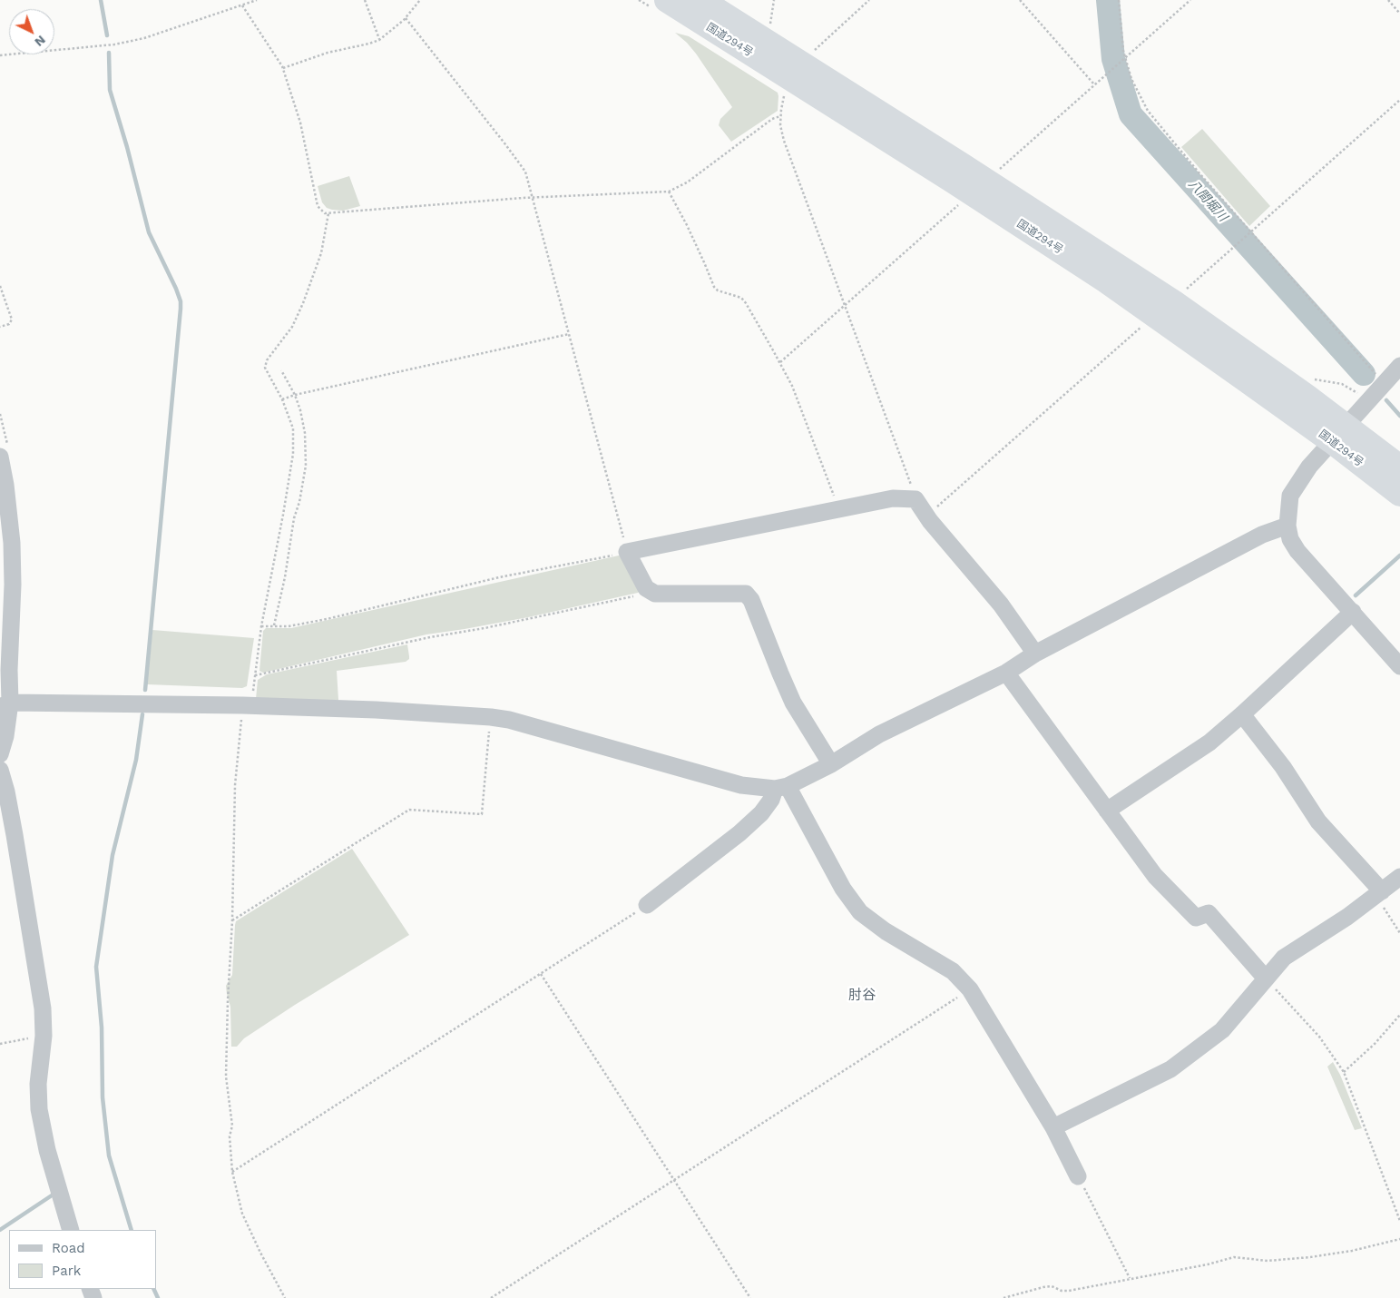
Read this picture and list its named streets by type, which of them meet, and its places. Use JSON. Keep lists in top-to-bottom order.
{
  "streets": {
    "highway": ["国道294号"]
  },
  "districts": ["肘谷"],
  "water": ["八間堀川"],
  "legend": ["Road", "Park"],
  "north": "bottom right"
}
